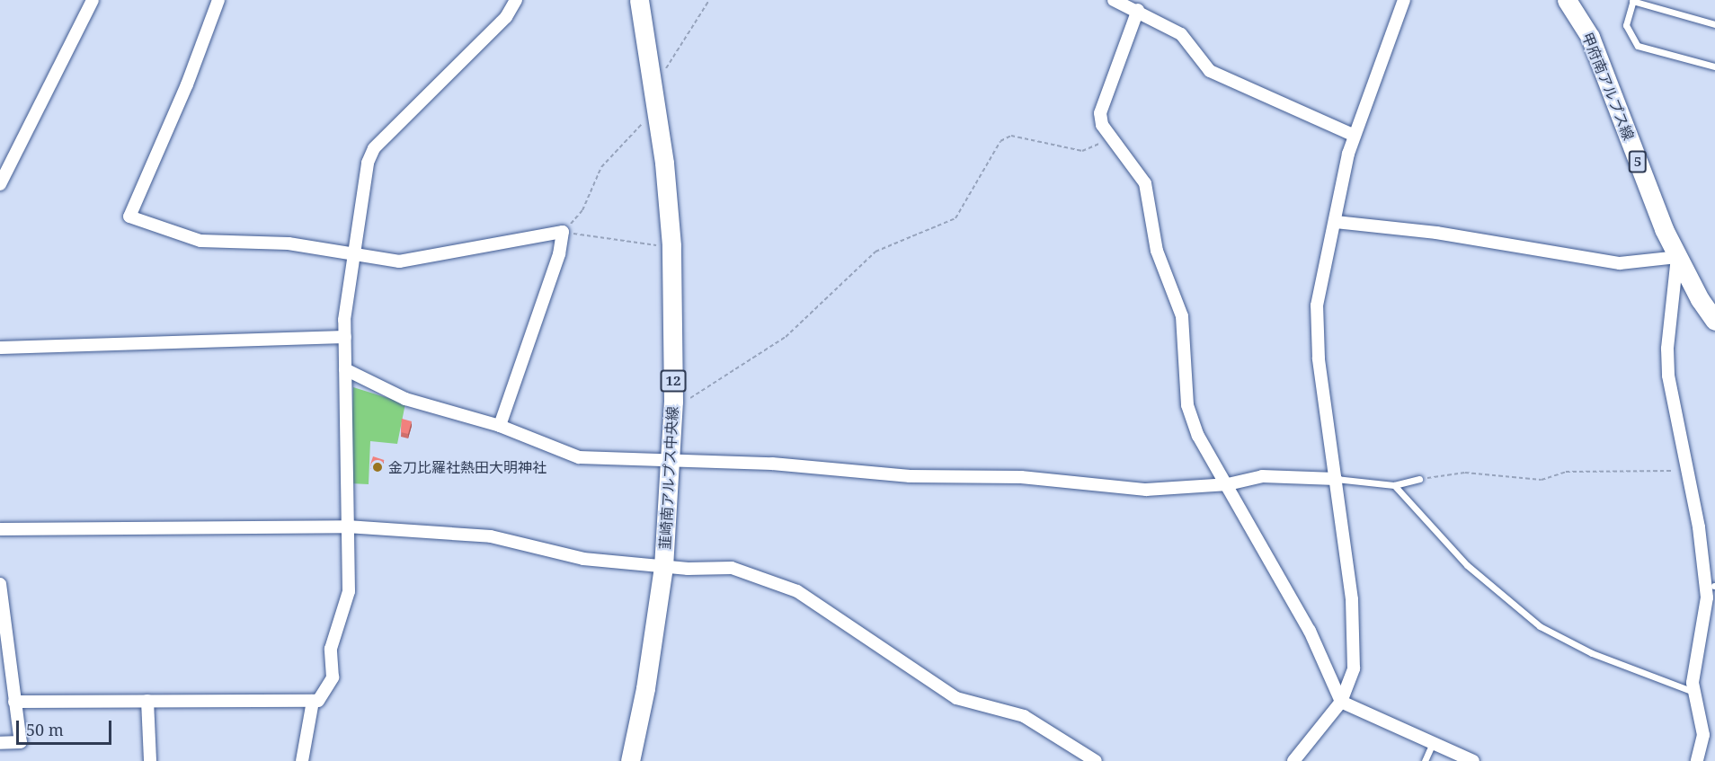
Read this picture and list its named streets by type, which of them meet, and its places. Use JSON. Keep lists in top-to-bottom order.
{
  "streets": {
    "main road": [
      "甲府南アルプス線",
      "5",
      "12",
      "韮崎南アルプス中央線"
    ]
  },
  "places": ["金刀比羅社熱田大明神社"],
  "scale_bar": "50 m"
}
